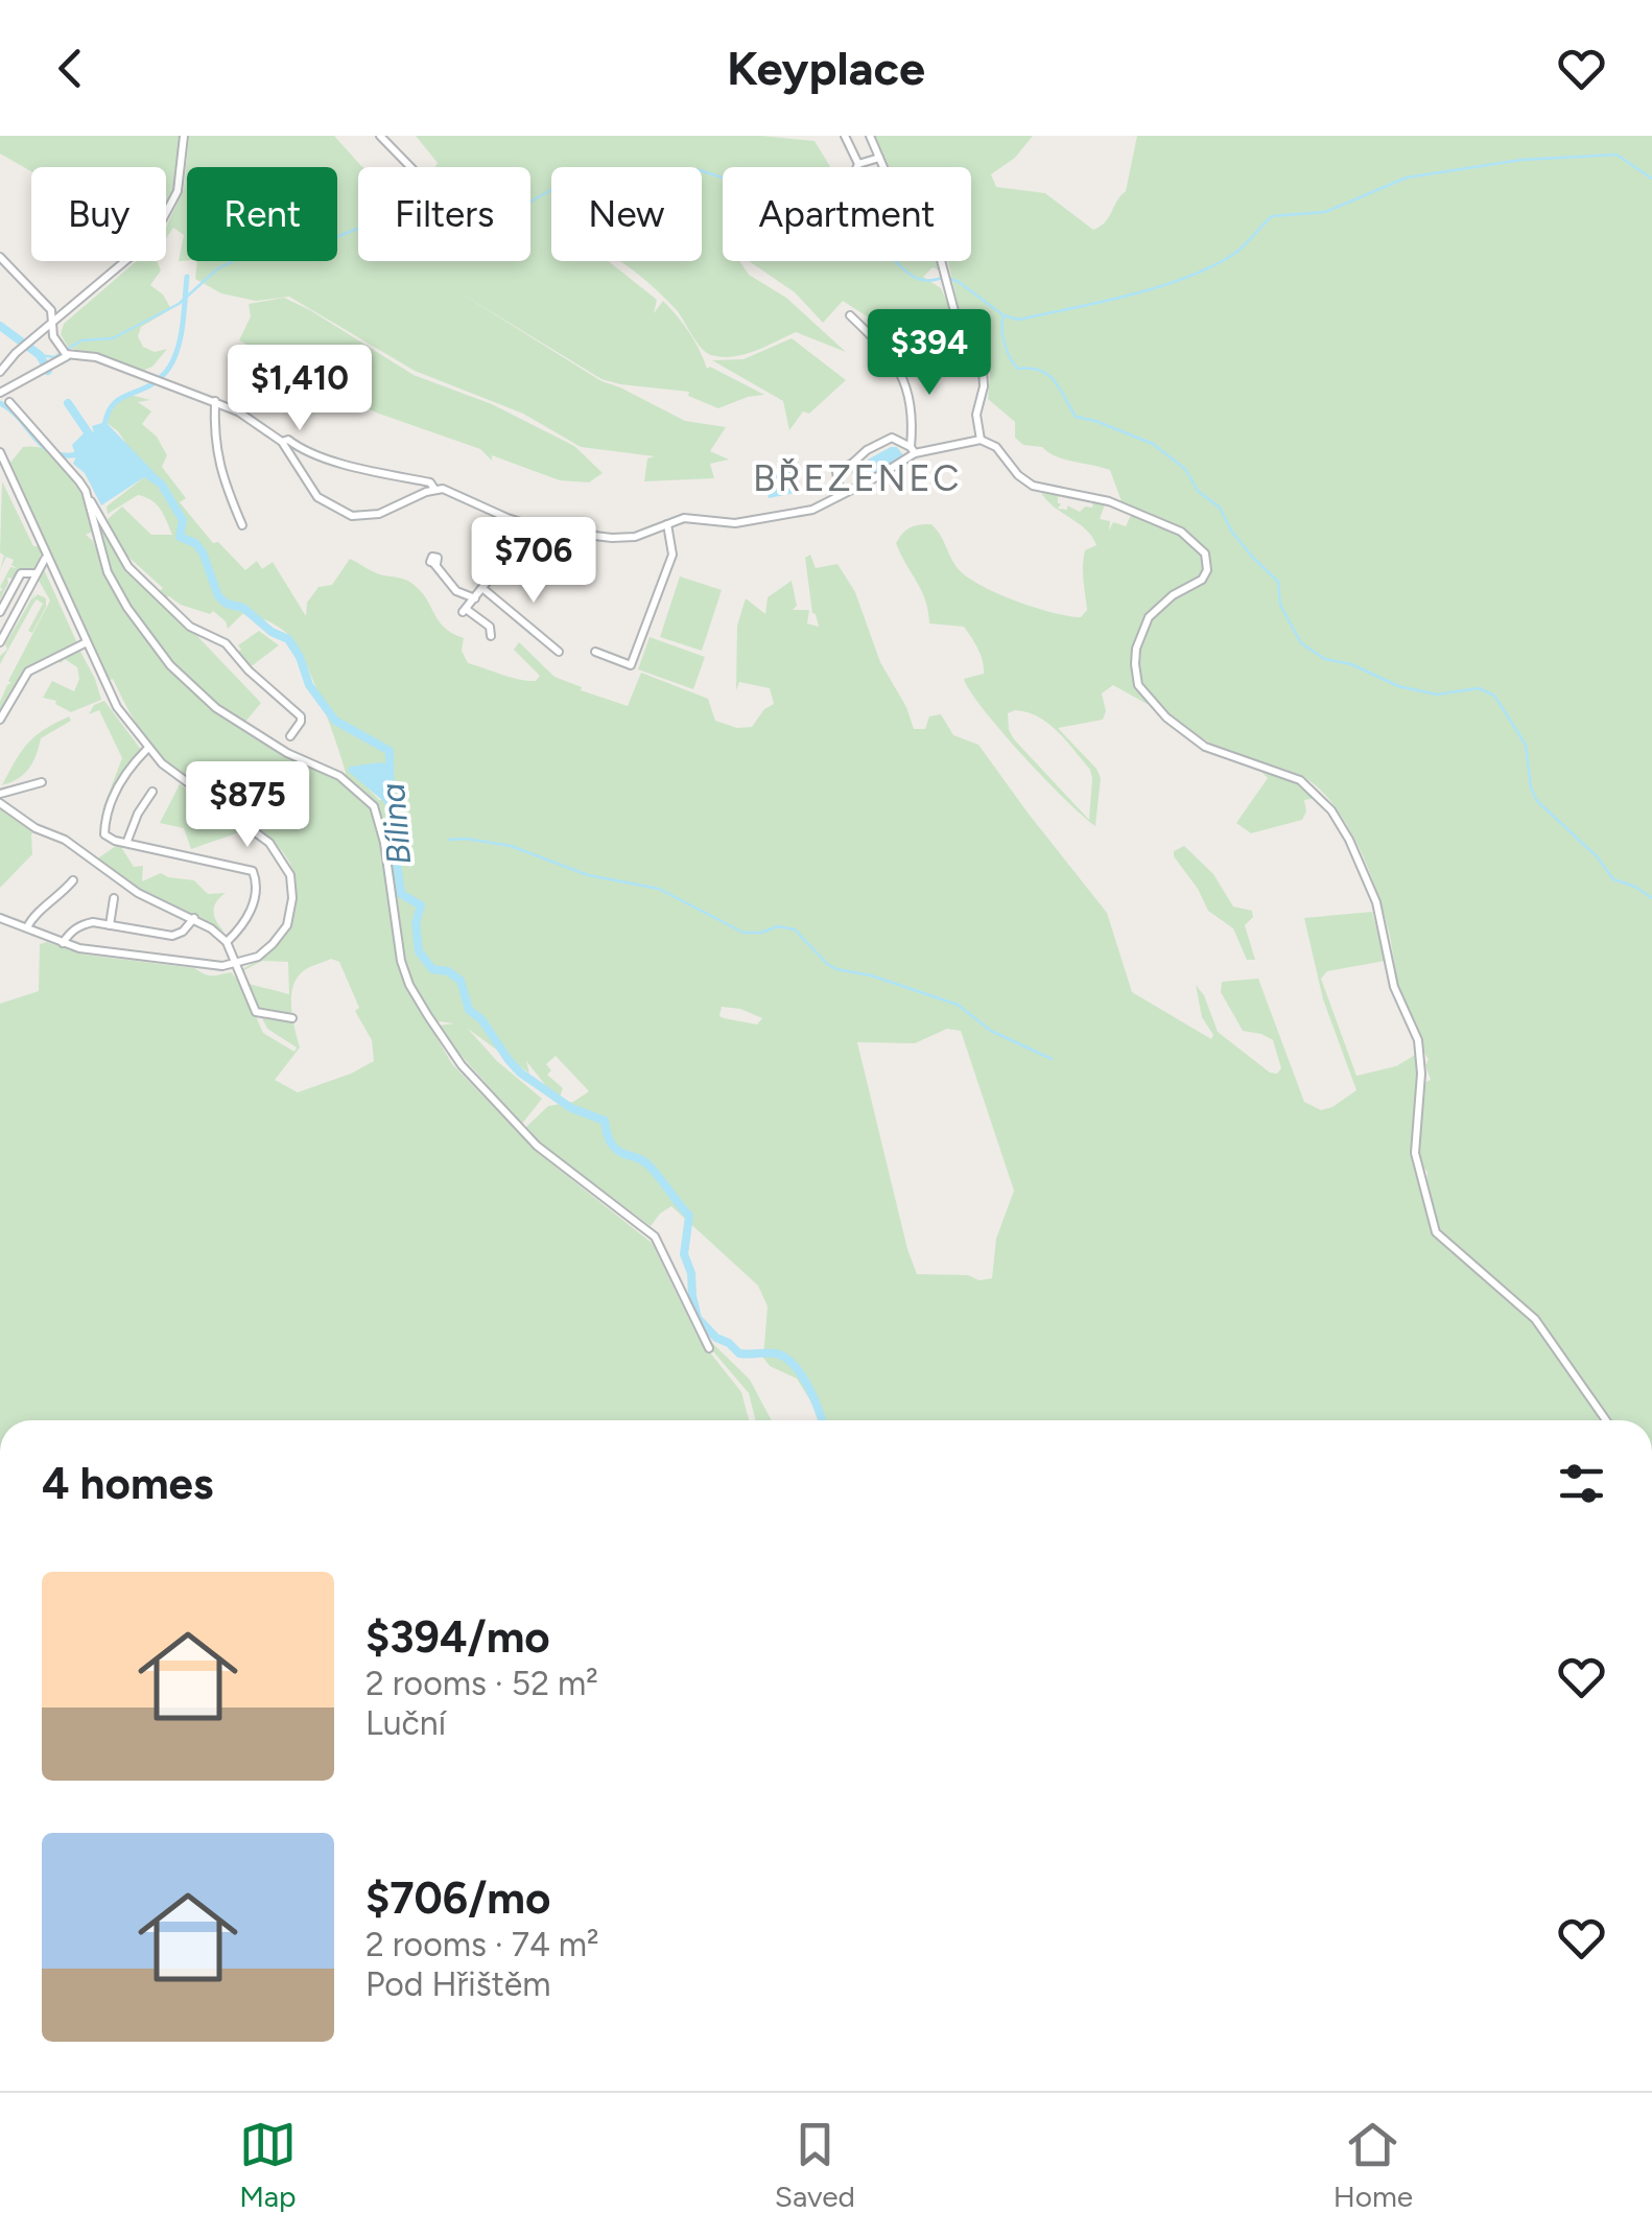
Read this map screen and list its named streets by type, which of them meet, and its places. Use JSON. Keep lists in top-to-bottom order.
{
  "districts": ["BŘEZENEC"],
  "water": ["Bílina"],
  "page": {
    "header": "Keyplace",
    "chip": [
      "Buy",
      "Rent",
      "Filters",
      "New",
      "Apartment"
    ],
    "price": [
      "$394",
      "$1,410",
      "$706",
      "$875"
    ],
    "heading": "4 homes",
    "list": [
      {
        "name": "$394/mo",
        "note": "2 rooms · 52 m² · Luční"
      },
      {
        "name": "$706/mo",
        "note": "2 rooms · 74 m² · Pod Hřištěm"
      }
    ],
    "tabs": ["Map", "Saved", "Home"]
  }
}
